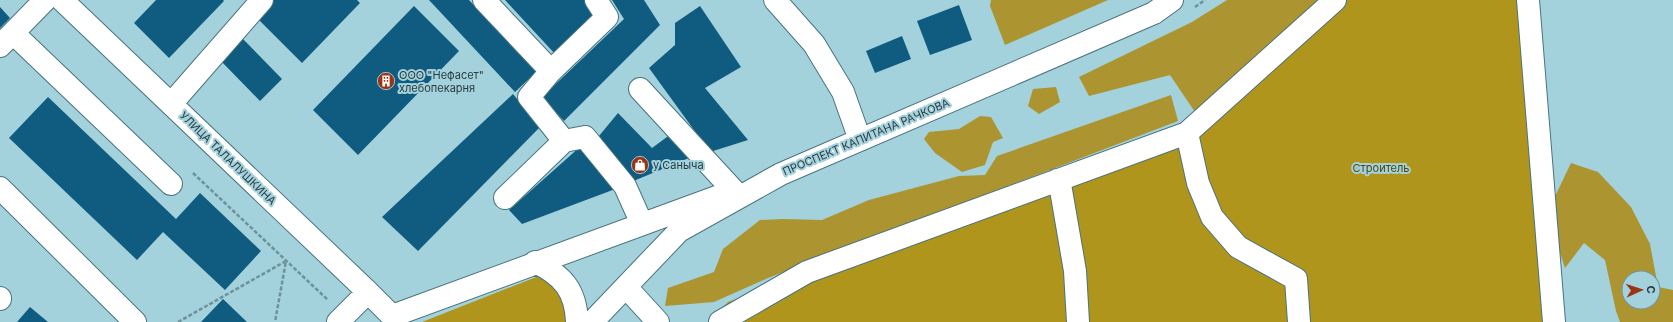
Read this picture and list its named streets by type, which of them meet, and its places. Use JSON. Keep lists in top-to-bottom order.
{
  "streets": {
    "street": ["ПРОСПЕКТ КАПИТАНА РАЧКОВА", "УЛИЦА ТАЛАЛУШКИНА"]
  },
  "parks": ["Строитель"],
  "places": {
    "building": ["ООО \"Нефасет\" хлебопекарня"],
    "shop": ["у Саныча"]
  },
  "north": "right"
}
